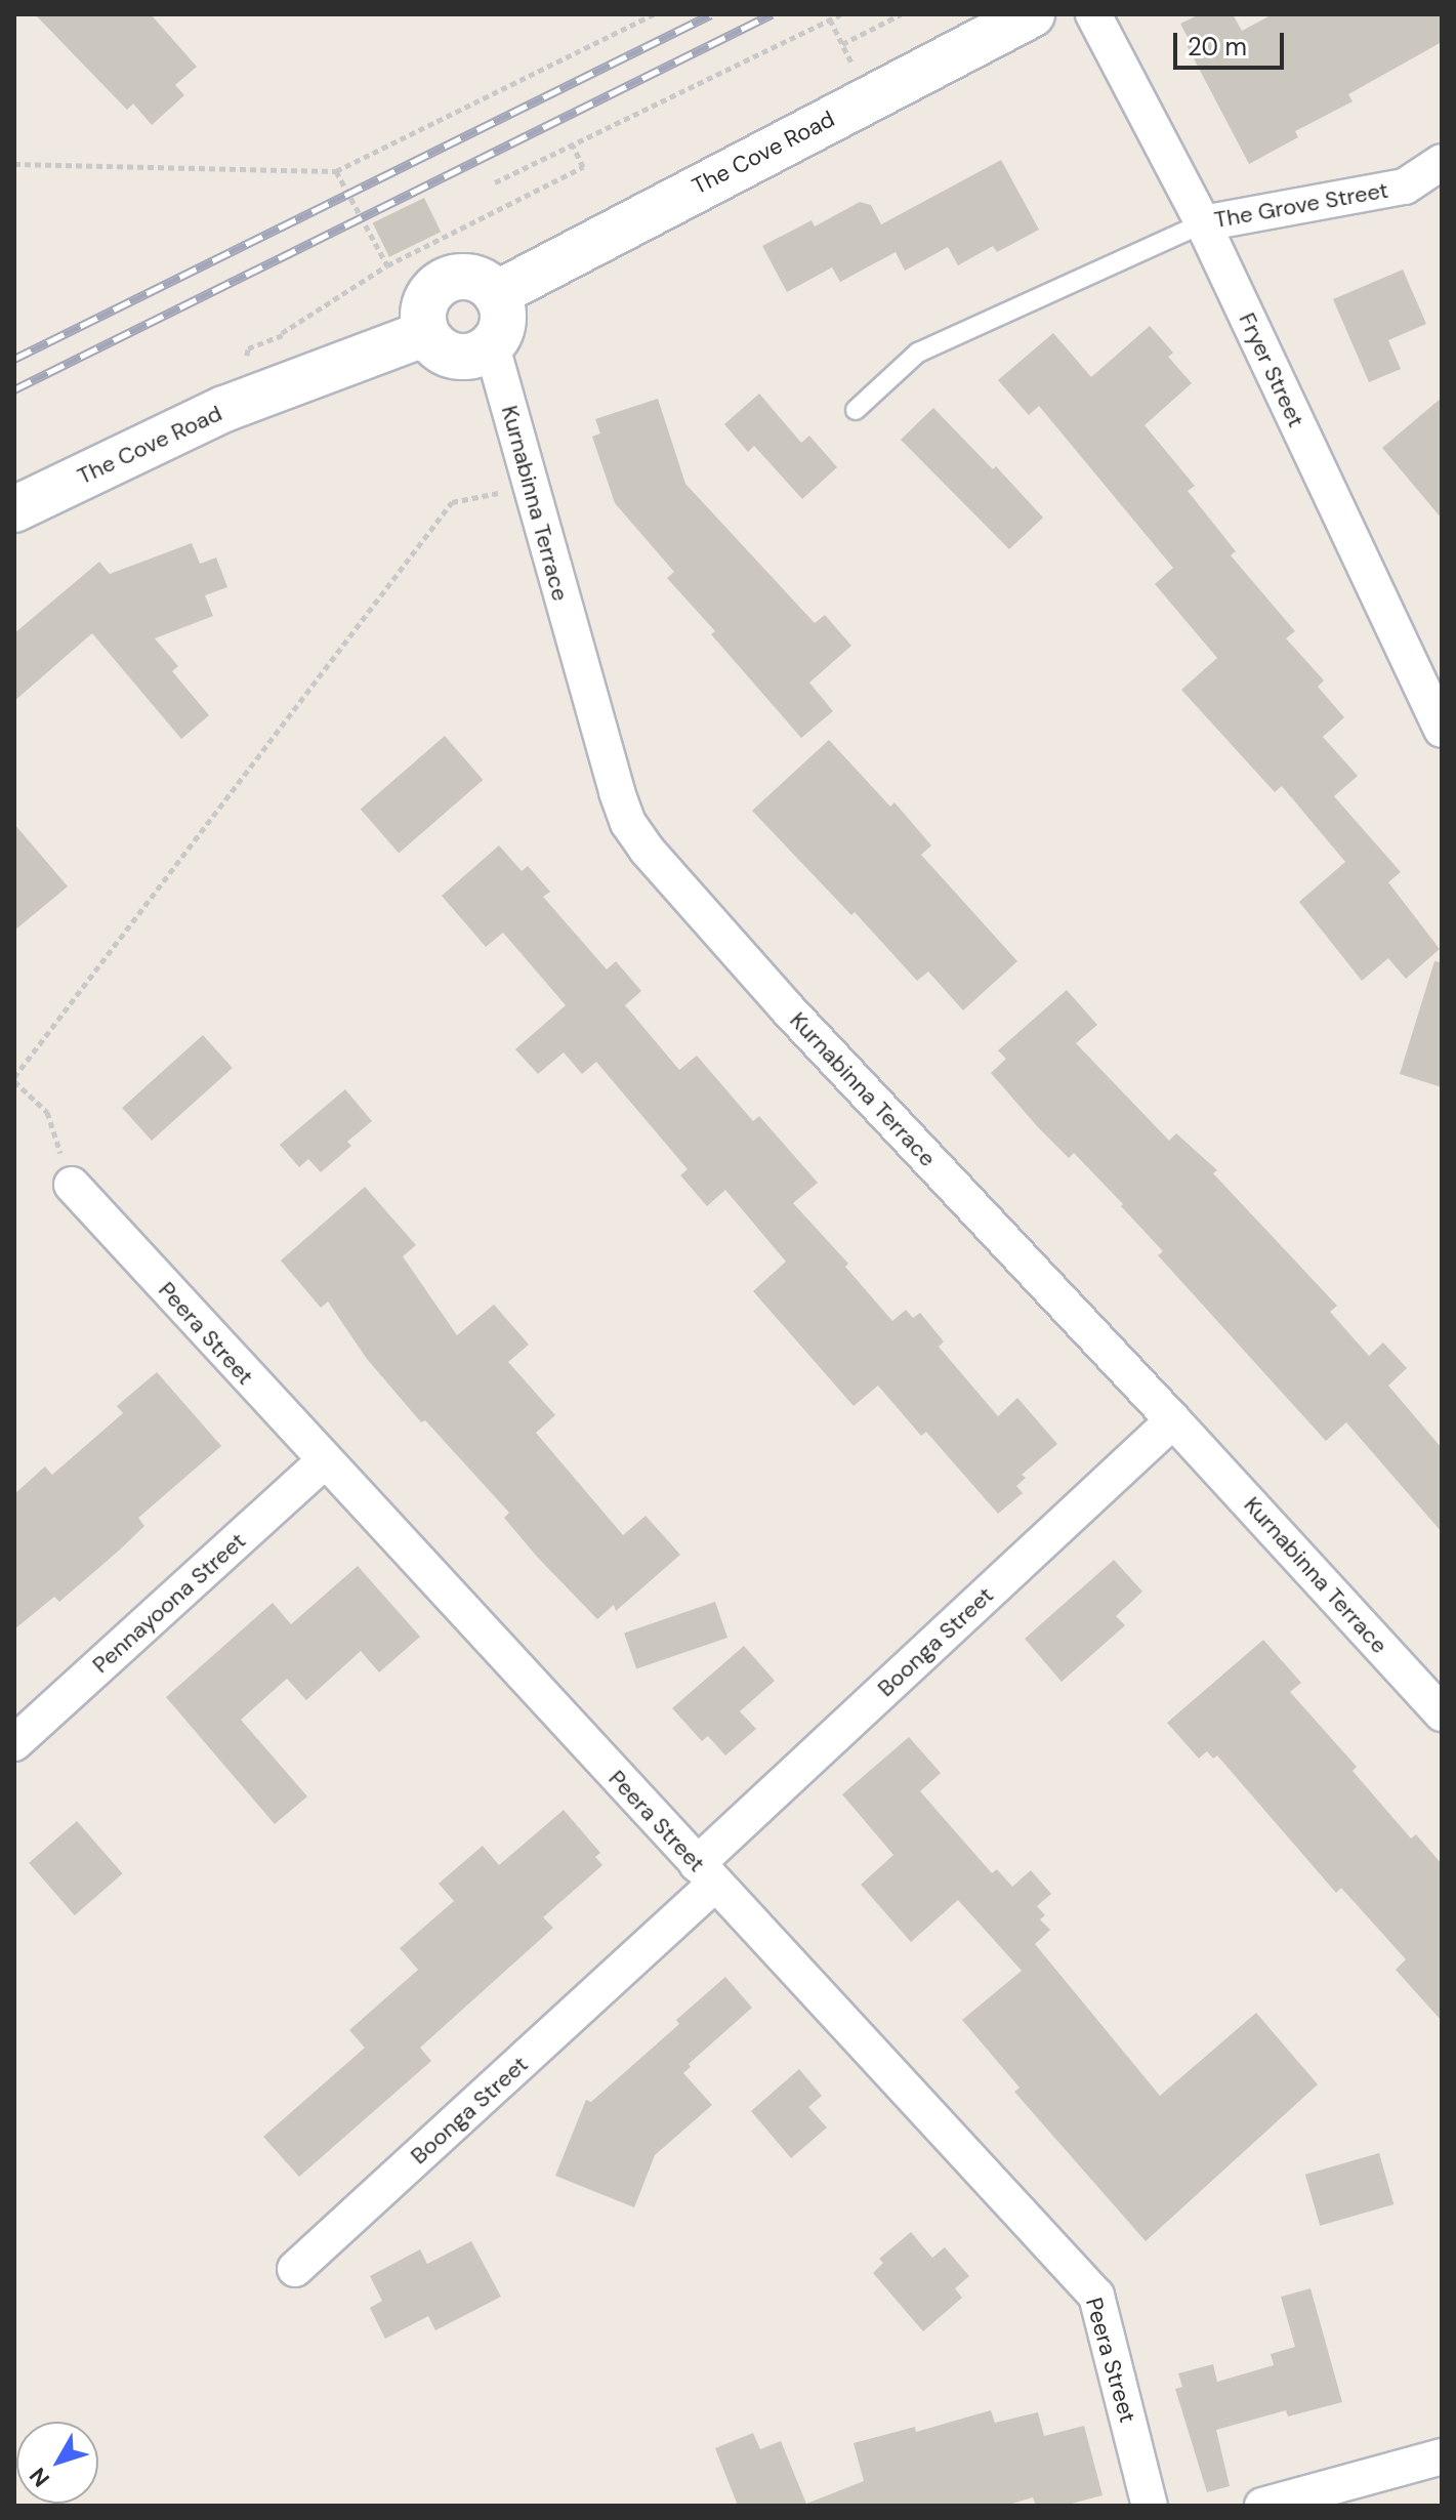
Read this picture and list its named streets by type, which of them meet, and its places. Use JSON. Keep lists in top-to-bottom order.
{
  "streets": {
    "street": [
      "The Cove Road",
      "The Grove Street",
      "Fryer Street",
      "Kurnabinna Terrace",
      "Peera Street",
      "Pennayoona Street",
      "Boonga Street"
    ]
  },
  "crossings": [
    ["The Cove Road", "Kurnabinna Terrace"],
    ["The Grove Street", "Fryer Street"],
    ["Kurnabinna Terrace", "Boonga Street"],
    ["Peera Street", "Pennayoona Street"],
    ["Peera Street", "Boonga Street"]
  ],
  "scale_bar": "20 m",
  "north": "bottom left"
}
